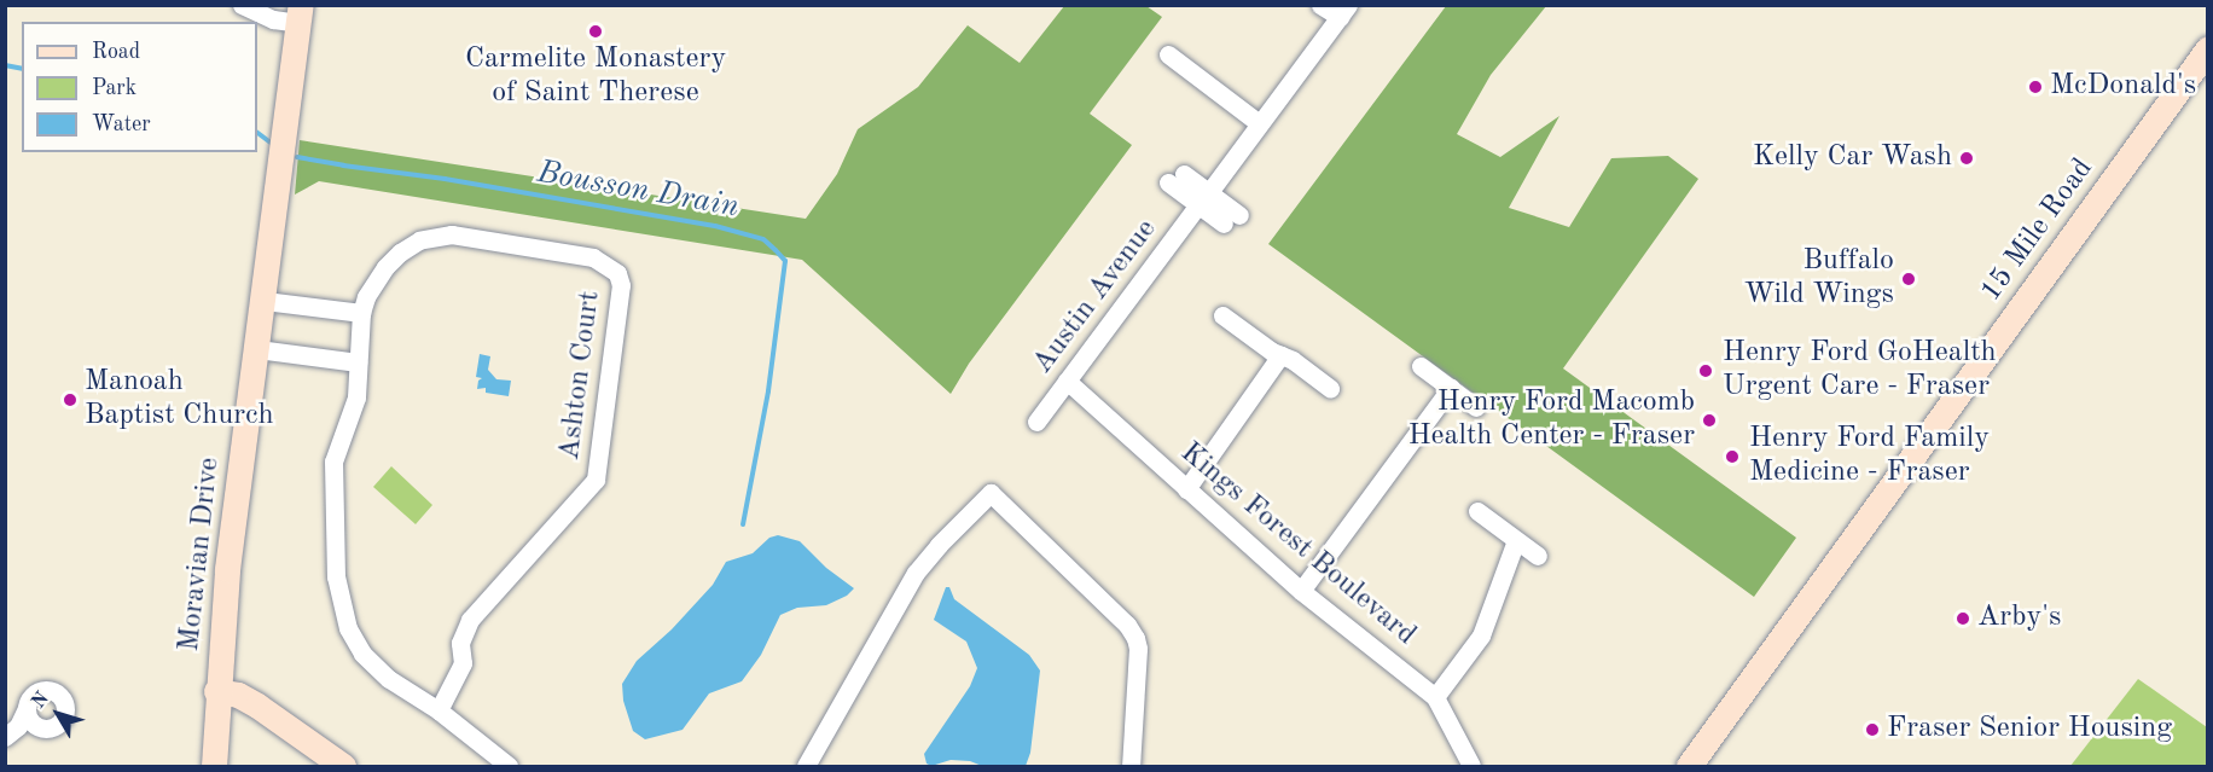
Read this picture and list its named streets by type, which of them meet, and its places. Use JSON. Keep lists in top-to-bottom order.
{
  "streets": {
    "street": [
      "15 Mile Road",
      "Austin Avenue",
      "Ashton Court",
      "Kings Forest Boulevard",
      "Moravian Drive"
    ]
  },
  "crossings": [
    ["Austin Avenue", "Kings Forest Boulevard"]
  ],
  "water": ["Bousson Drain"],
  "places": [
    "Carmelite Monastery of Saint Therese",
    "McDonald's",
    "Kelly Car Wash",
    "Buffalo Wild Wings",
    "Henry Ford GoHealth Urgent Care - Fraser",
    "Manoah Baptist Church",
    "Henry Ford Macomb Health Center - Fraser",
    "Henry Ford Family Medicine - Fraser",
    "Arby's",
    "Fraser Senior Housing"
  ],
  "legend": ["Road", "Park", "Water"],
  "north": "top left"
}
